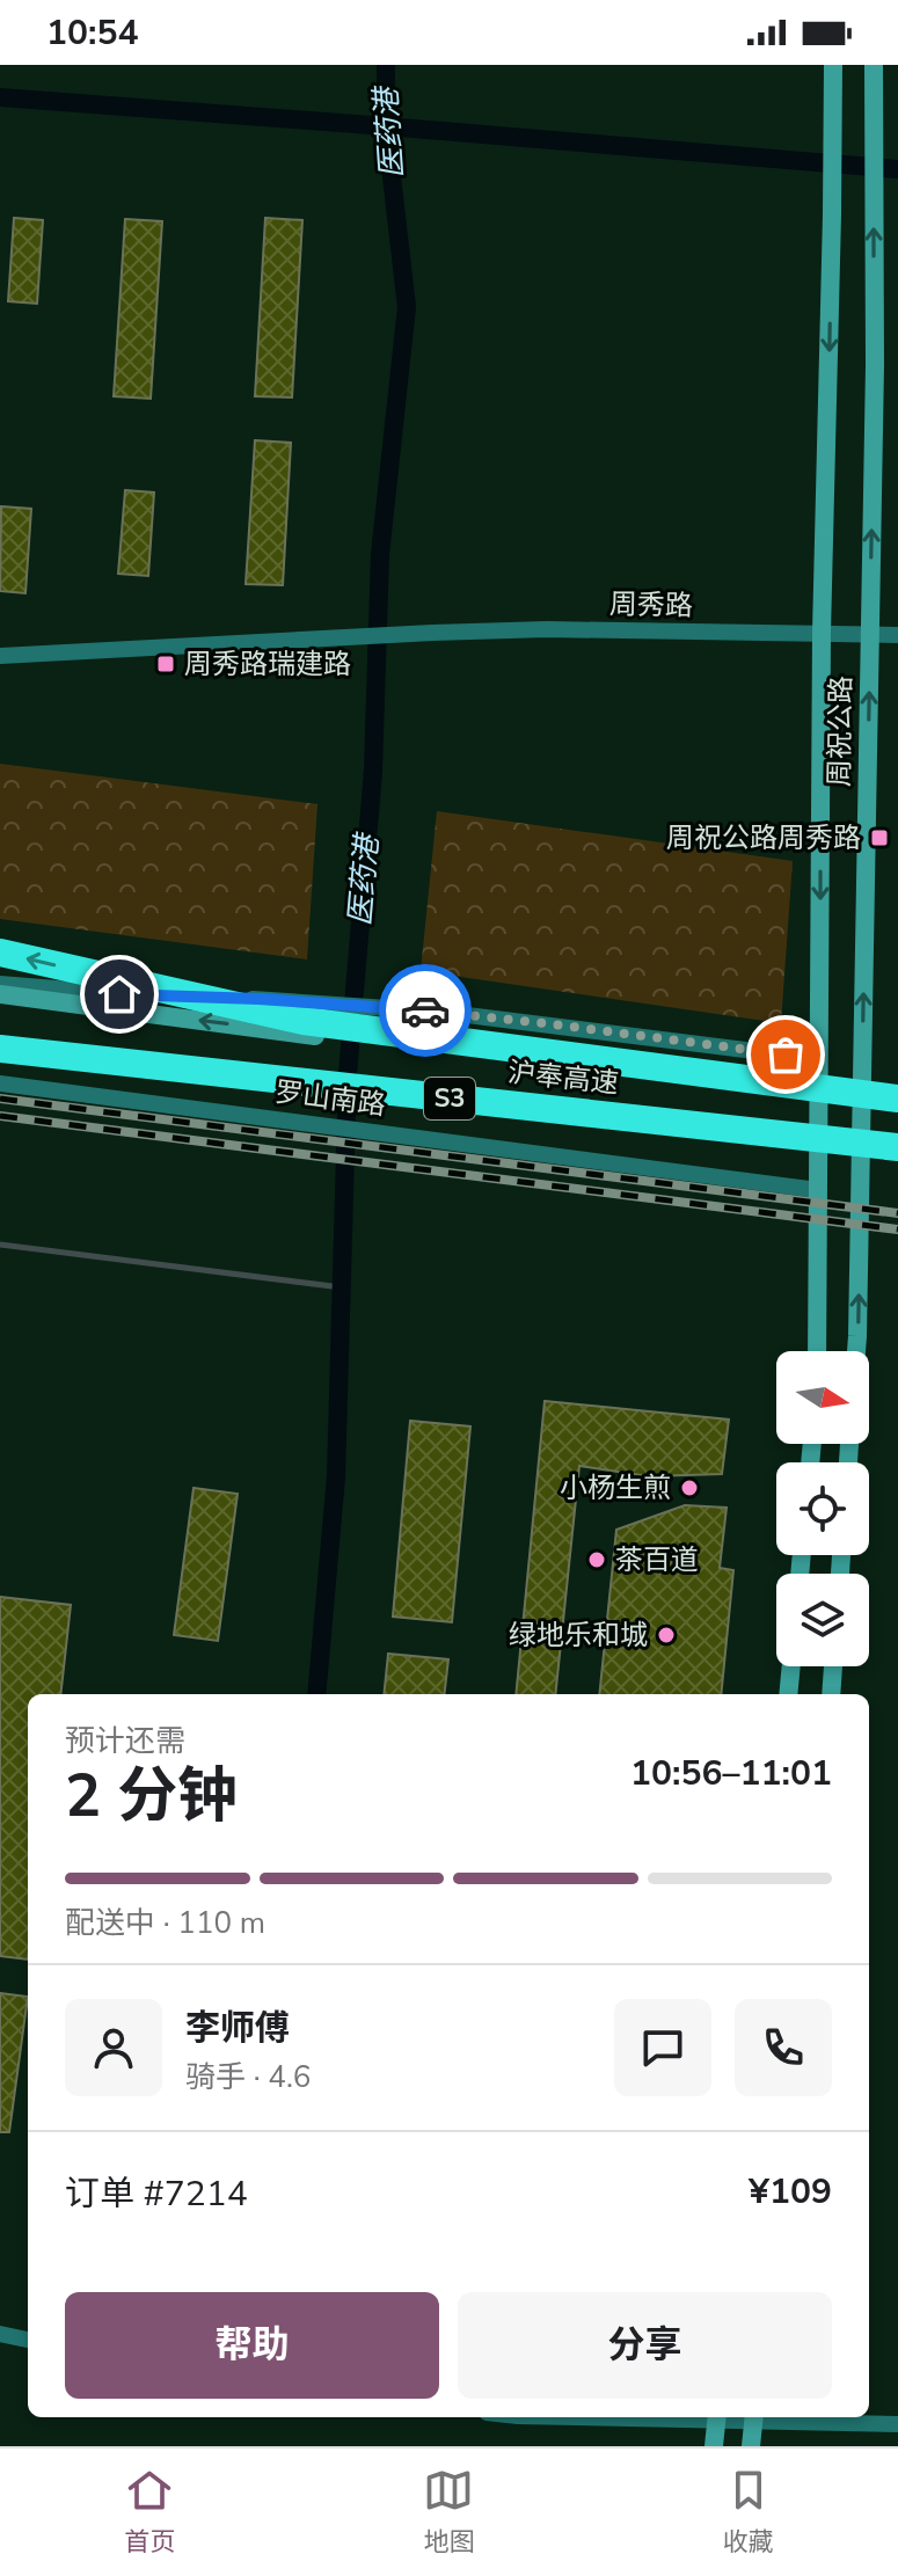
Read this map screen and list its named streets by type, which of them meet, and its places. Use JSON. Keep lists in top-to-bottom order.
{
  "streets": {
    "highway": ["沪奉高速", "S3"],
    "street": ["周秀路", "周祝公路", "罗山南路"]
  },
  "crossings": [
    ["周秀路", "周祝公路"],
    ["周祝公路", "罗山南路"],
    ["沪奉高速", "罗山南路"]
  ],
  "water": ["医药港"],
  "places": {
    "transit": ["周秀路瑞建路", "周祝公路周秀路"],
    "other": ["小杨生煎", "茶百道", "绿地乐和城"]
  },
  "north": "right",
  "page": {
    "status": "10:54",
    "heading": ["2 分钟", "预计还需", "10:56–11:01"],
    "panel": [
      "李师傅",
      "骑手 · 4.6",
      "订单 #7214",
      "¥109"
    ],
    "bar": "配送中 · 110 m",
    "buttons": ["帮助", "分享"],
    "tabs": ["首页", "地图", "收藏"]
  }
}
